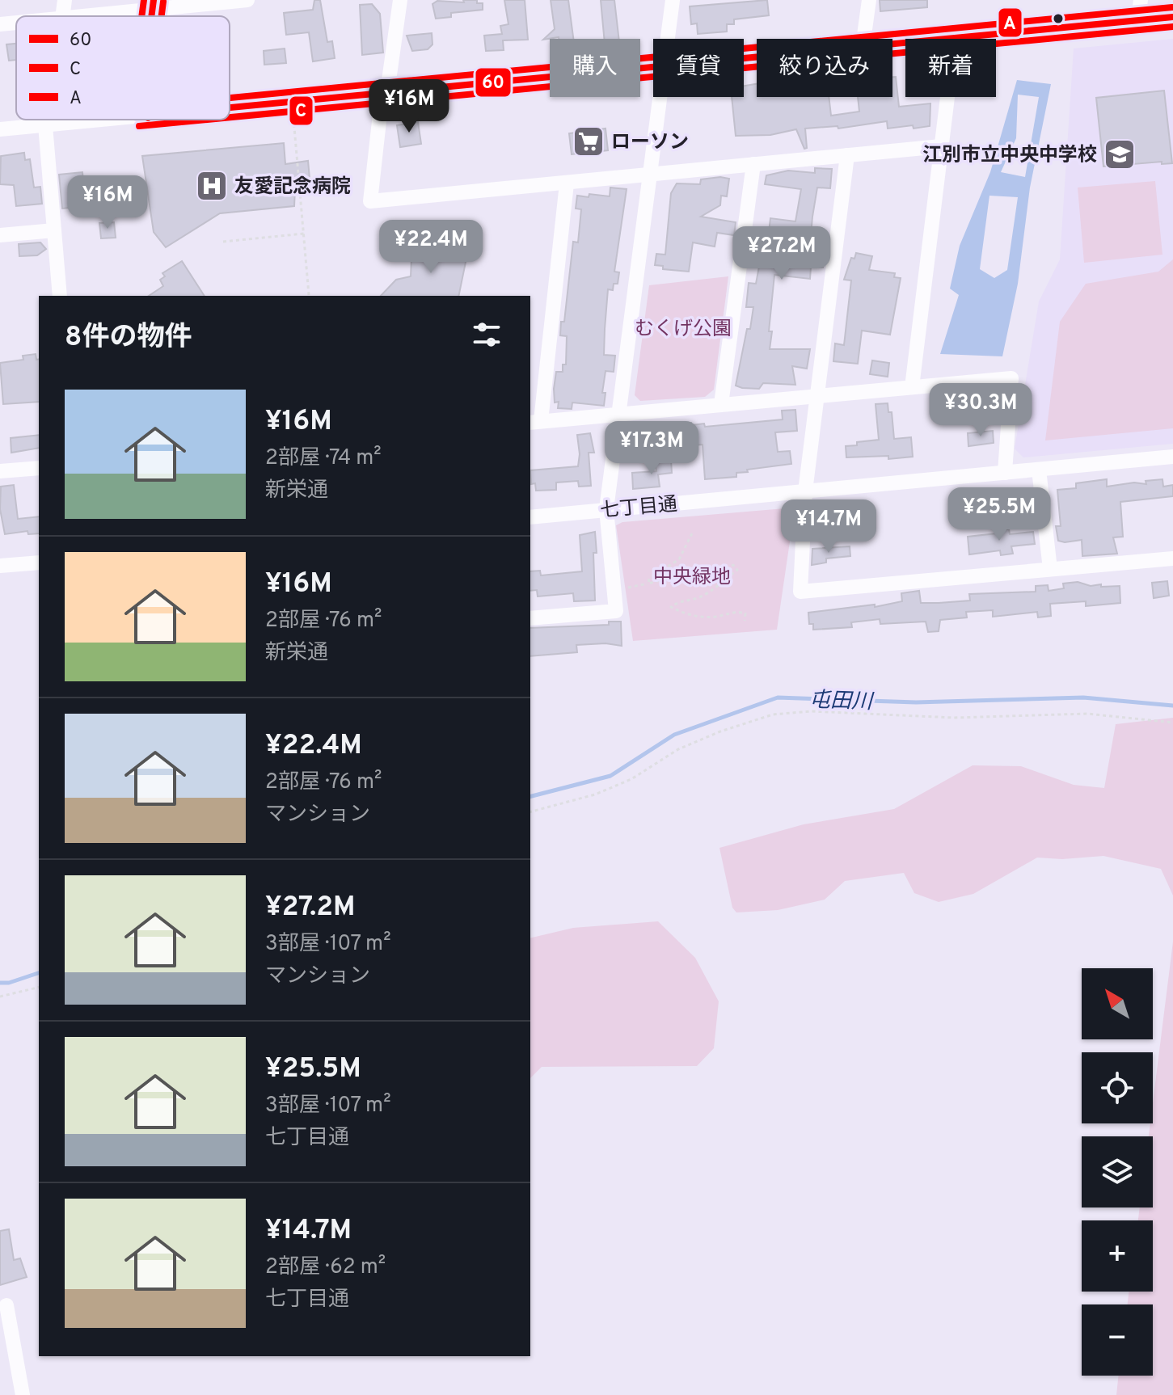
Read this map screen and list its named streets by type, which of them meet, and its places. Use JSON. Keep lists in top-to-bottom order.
{
  "streets": {
    "street": ["七丁目通"]
  },
  "water": ["屯田川"],
  "parks": ["むくげ公園", "中央緑地"],
  "places": {
    "supermarket": ["ローソン"],
    "school or university": ["江別市立中央中学校"],
    "hospital": ["友愛記念病院"]
  },
  "lines": ["transit line 60", "transit line A", "transit line C"],
  "legend": ["60", "C", "A"],
  "north": "top left",
  "page": {
    "chip": [
      "購入",
      "賃貸",
      "絞り込み",
      "新着"
    ],
    "price": [
      "¥16M",
      "¥16M",
      "¥22.4M",
      "¥27.2M",
      "¥30.3M",
      "¥17.3M",
      "¥25.5M",
      "¥14.7M"
    ],
    "heading": "8件の物件",
    "list": [
      {
        "name": "¥16M",
        "note": "2部屋 · 74 m² · 新栄通"
      },
      {
        "name": "¥16M",
        "note": "2部屋 · 76 m² · 新栄通"
      },
      {
        "name": "¥22.4M",
        "note": "2部屋 · 76 m² · マンション"
      },
      {
        "name": "¥27.2M",
        "note": "3部屋 · 107 m² · マンション"
      },
      {
        "name": "¥25.5M",
        "note": "3部屋 · 107 m² · 七丁目通"
      },
      {
        "name": "¥14.7M",
        "note": "2部屋 · 62 m² · 七丁目通"
      }
    ],
    "map_buttons": ["+", "−"]
  }
}
